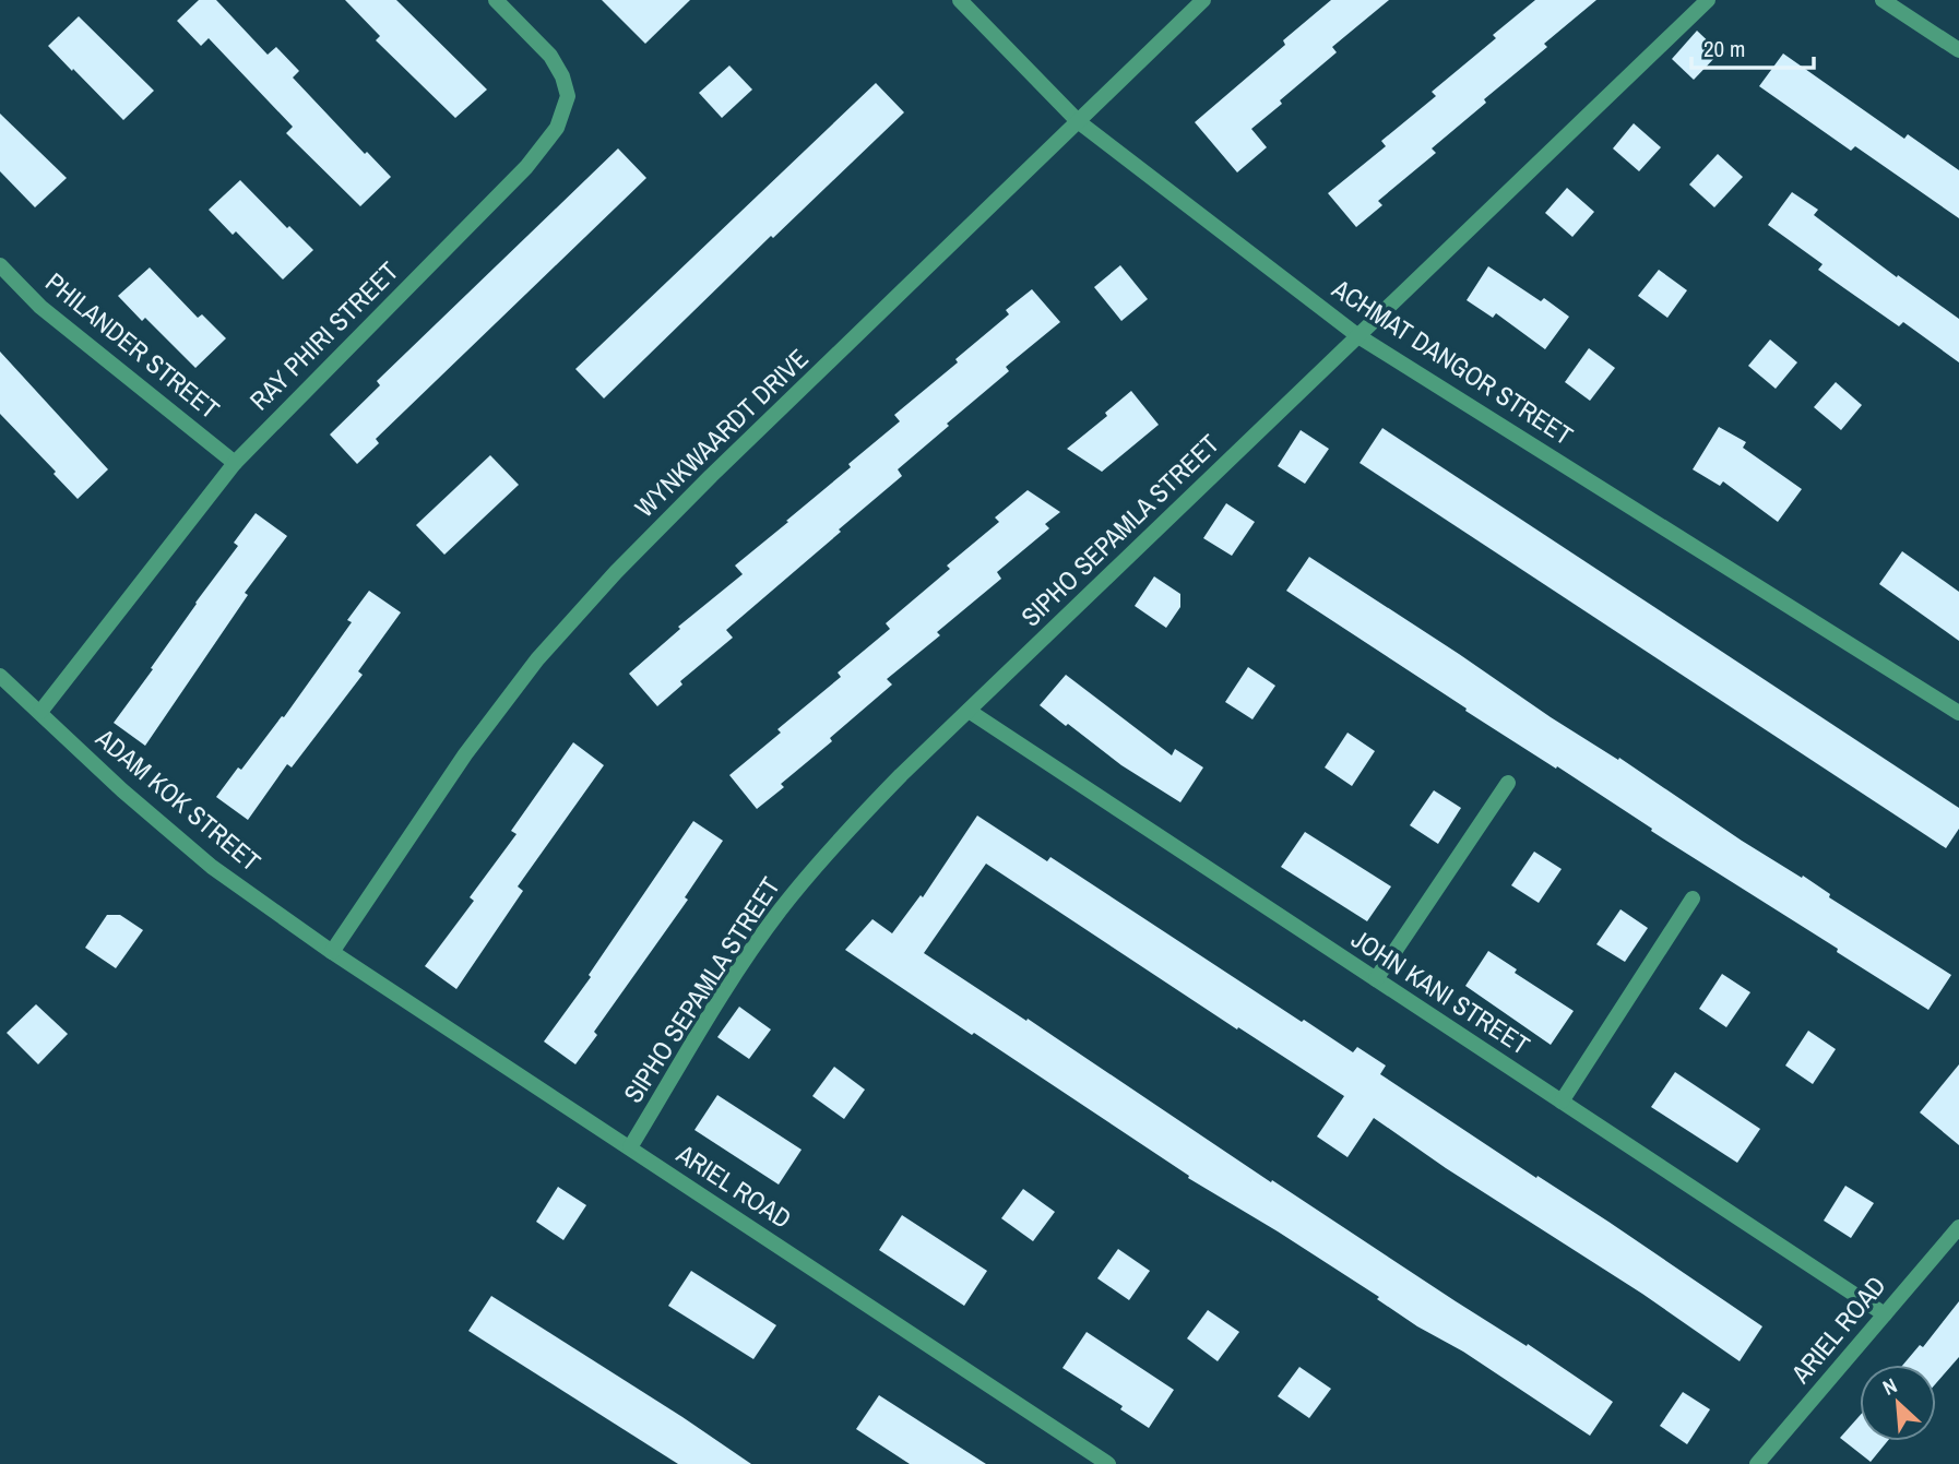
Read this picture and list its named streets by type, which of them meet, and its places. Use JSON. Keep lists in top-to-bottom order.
{
  "streets": {
    "street": [
      "RAY PHIRI STREET",
      "PHILANDER STREET",
      "ACHMAT DANGOR STREET",
      "WYNKWAARDT DRIVE",
      "SIPHO SEPAMLA STREET",
      "ADAM KOK STREET",
      "JOHN KANI STREET",
      "ARIEL ROAD"
    ]
  },
  "crossings": [
    ["RAY PHIRI STREET", "PHILANDER STREET"],
    ["RAY PHIRI STREET", "ADAM KOK STREET"],
    ["ACHMAT DANGOR STREET", "WYNKWAARDT DRIVE"],
    ["ACHMAT DANGOR STREET", "SIPHO SEPAMLA STREET"],
    ["WYNKWAARDT DRIVE", "ADAM KOK STREET"],
    ["WYNKWAARDT DRIVE", "ARIEL ROAD"],
    ["SIPHO SEPAMLA STREET", "JOHN KANI STREET"],
    ["SIPHO SEPAMLA STREET", "ARIEL ROAD"],
    ["ADAM KOK STREET", "ARIEL ROAD"],
    ["JOHN KANI STREET", "ARIEL ROAD"]
  ],
  "scale_bar": "20 m",
  "north": "top left"
}
